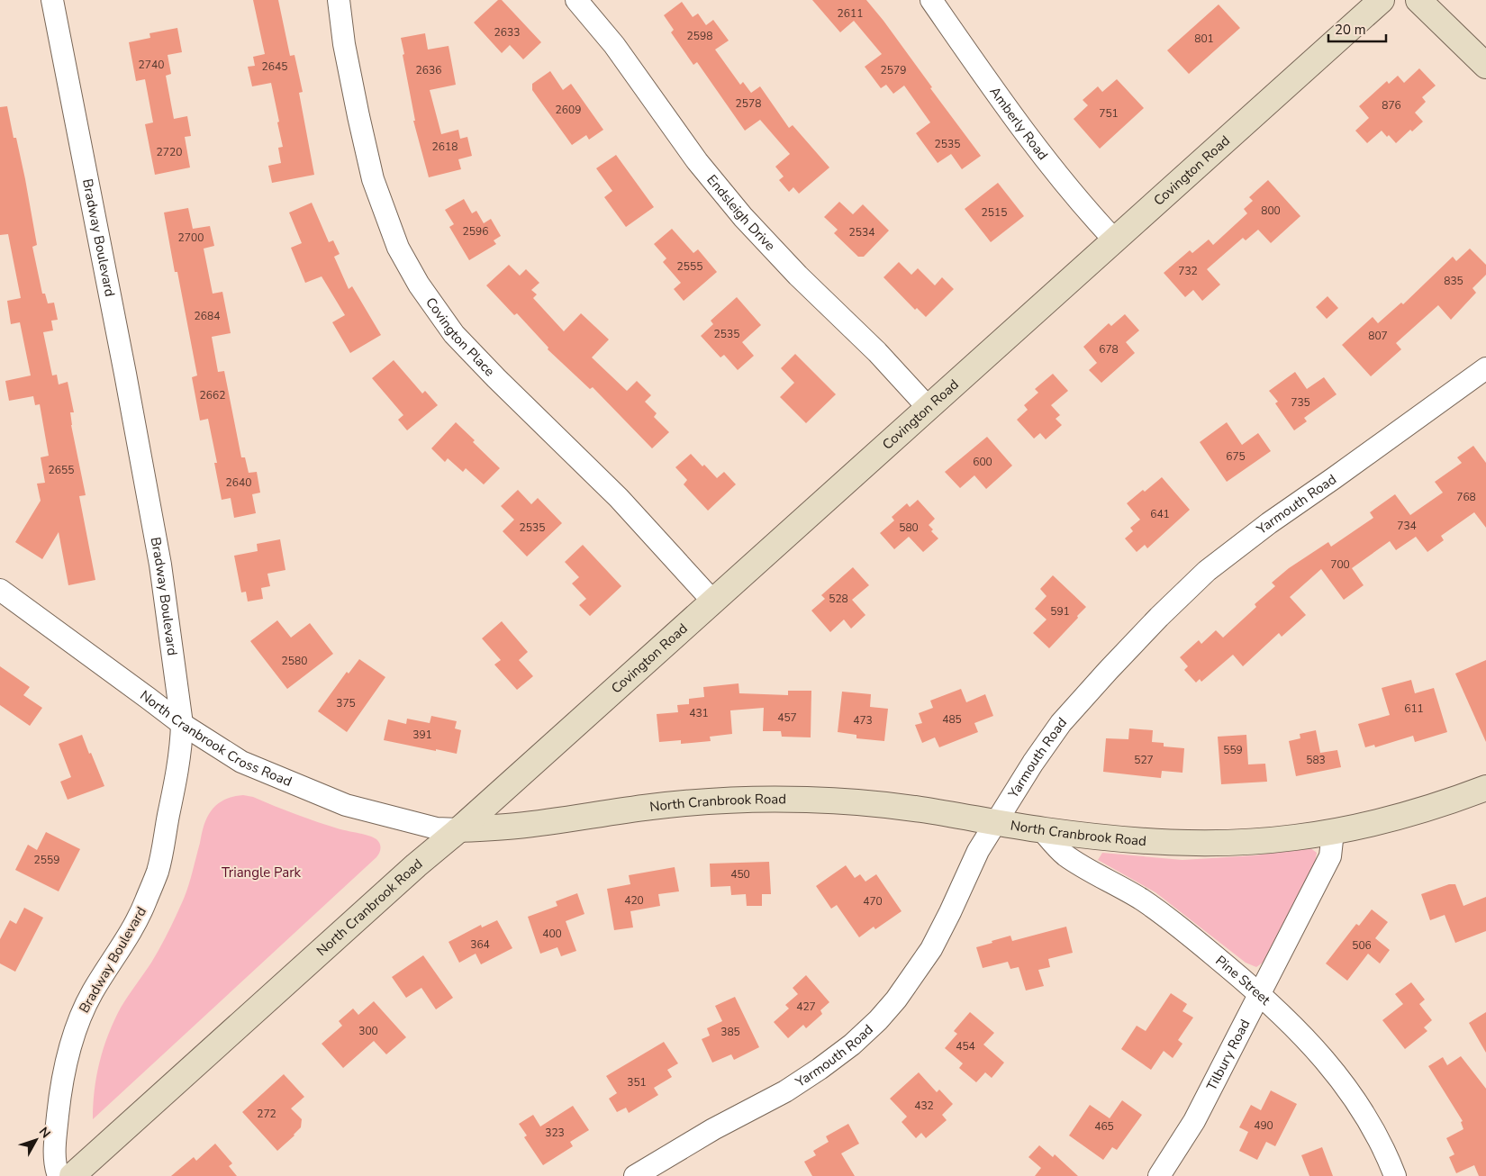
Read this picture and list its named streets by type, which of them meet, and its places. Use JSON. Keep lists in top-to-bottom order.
{
  "streets": {
    "street": [
      "Amberly Road",
      "Covington Road",
      "Endsleigh Drive",
      "Bradway Boulevard",
      "Covington Place",
      "Yarmouth Road",
      "North Cranbrook Cross Road",
      "North Cranbrook Road",
      "Pine Street",
      "Tilbury Road"
    ]
  },
  "crossings": [
    ["Amberly Road", "Covington Road"],
    ["Covington Road", "Endsleigh Drive"],
    ["Covington Road", "Covington Place"],
    ["Covington Road", "North Cranbrook Cross Road"],
    ["Covington Road", "North Cranbrook Road"],
    ["Bradway Boulevard", "North Cranbrook Cross Road"],
    ["Yarmouth Road", "North Cranbrook Road"],
    ["North Cranbrook Cross Road", "North Cranbrook Road"],
    ["North Cranbrook Road", "Pine Street"],
    ["North Cranbrook Road", "Tilbury Road"],
    ["Pine Street", "Tilbury Road"]
  ],
  "parks": ["Triangle Park"],
  "house_numbers": [
    "2611",
    "2633",
    "2598",
    "801",
    "2740",
    "2645",
    "2636",
    "2579",
    "2578",
    "876",
    "2609",
    "751",
    "2535",
    "2618",
    "2720",
    "800",
    "2515",
    "2596",
    "2534",
    "2700",
    "2555",
    "732",
    "835",
    "2684",
    "2535",
    "807",
    "678",
    "2662",
    "735",
    "675",
    "600",
    "2655",
    "2640",
    "768",
    "641",
    "734",
    "2535",
    "580",
    "700",
    "528",
    "591",
    "2580",
    "375",
    "611",
    "431",
    "457",
    "485",
    "473",
    "391",
    "559",
    "527",
    "583",
    "2559",
    "450",
    "420",
    "470",
    "400",
    "364",
    "506",
    "427",
    "300",
    "385",
    "454",
    "351",
    "432",
    "272",
    "490",
    "465",
    "323"
  ],
  "scale_bar": "20 m",
  "north": "top right"
}
